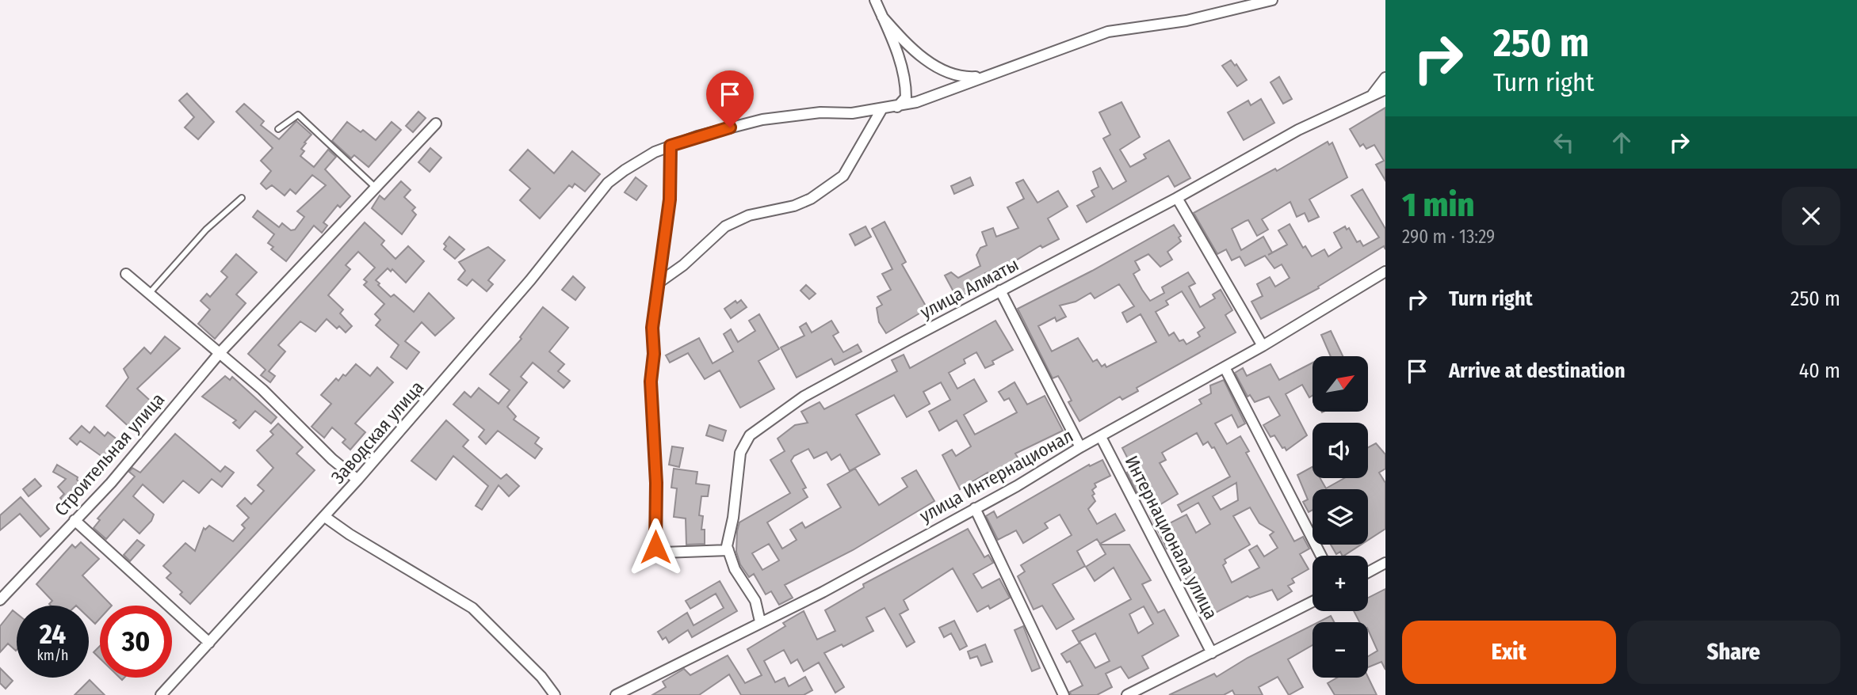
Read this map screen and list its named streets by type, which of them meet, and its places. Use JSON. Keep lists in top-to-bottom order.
{
  "streets": {
    "street": [
      "улица Алматы",
      "Заводская улица",
      "Строительная улица",
      "улица Интернационал",
      "Интернационала улица"
    ]
  },
  "crossings": [
    ["улица Алматы", "улица Интернационал"],
    ["улица Интернационал", "Интернационала улица"]
  ],
  "north": "top right",
  "page": {
    "turn": ["250 m", "Turn right"],
    "heading": ["1 min", "290 m · 13:29"],
    "list": [
      {
        "name": "Turn right",
        "value": "250 m"
      },
      {
        "name": "Arrive at destination",
        "value": "40 m"
      }
    ],
    "map_buttons": ["+", "−"],
    "speed": "24 km/h",
    "limit": "30",
    "buttons": ["Exit", "Share"]
  }
}
